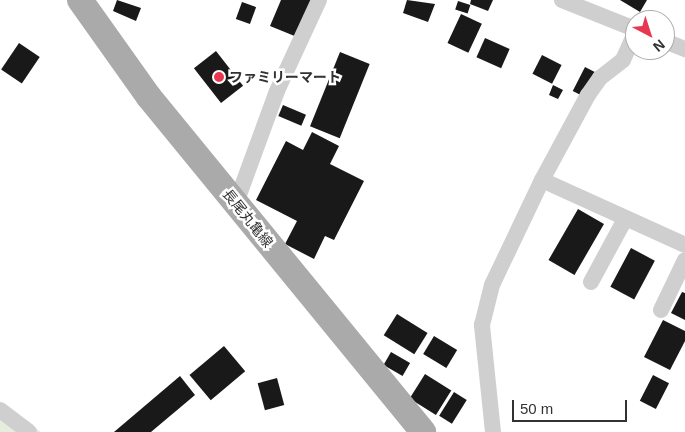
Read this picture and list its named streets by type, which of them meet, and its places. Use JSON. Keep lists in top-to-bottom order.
{
  "streets": {
    "main road": ["長尾丸亀線"]
  },
  "places": ["ファミリーマート"],
  "scale_bar": "50 m",
  "north": "bottom right"
}
